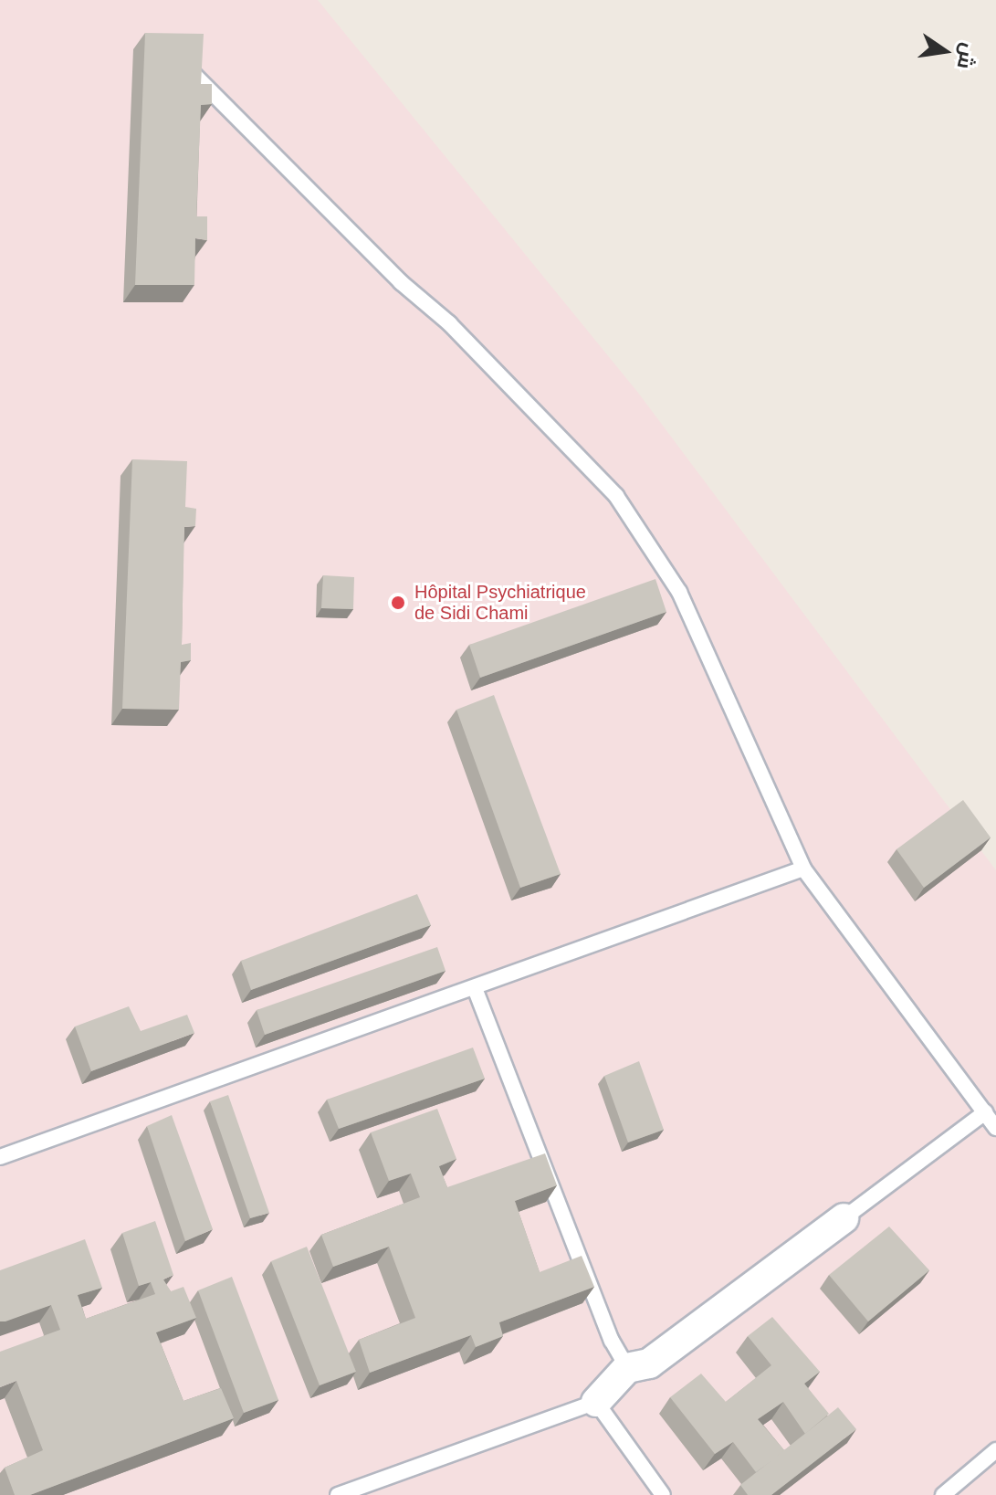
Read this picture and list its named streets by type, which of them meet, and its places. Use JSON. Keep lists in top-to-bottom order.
{
  "places": ["Hôpital Psychiatrique de Sidi Chami"],
  "north": "right"
}
